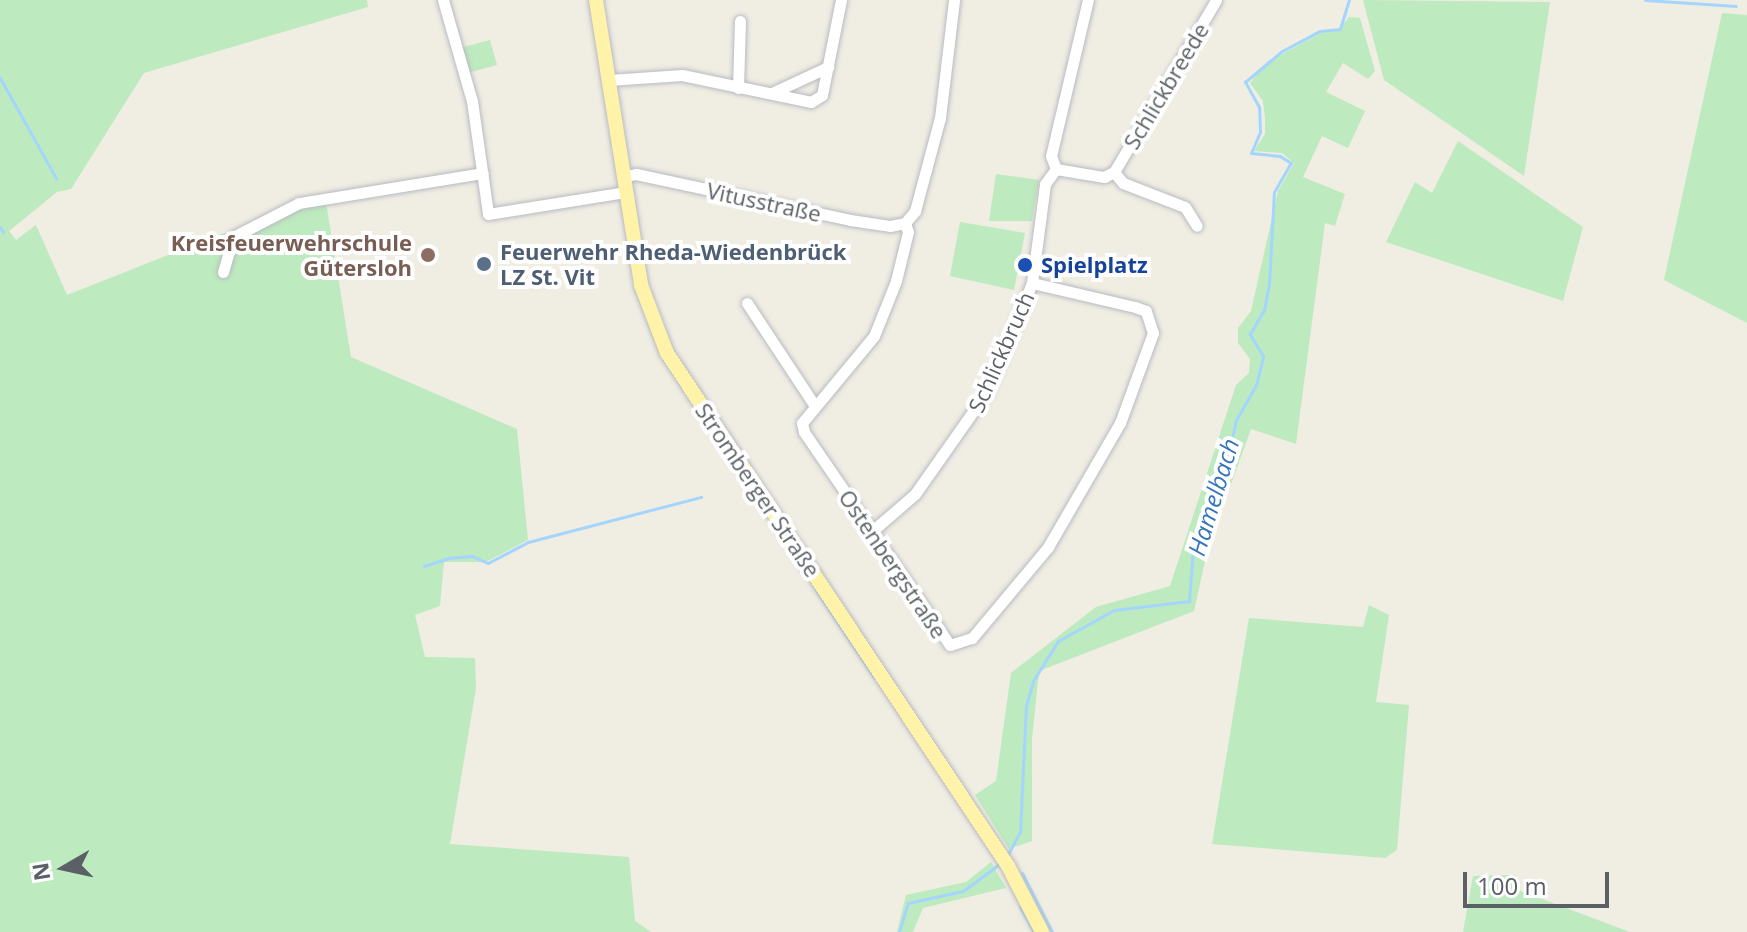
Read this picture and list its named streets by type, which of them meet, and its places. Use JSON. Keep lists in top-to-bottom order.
{
  "streets": {
    "main road": ["Stromberger Straße"],
    "street": [
      "Schlickbreede",
      "Vitusstraße",
      "Schlickbruch",
      "Ostenbergstraße"
    ]
  },
  "crossings": [
    ["Schlickbreede", "Schlickbruch"],
    ["Vitusstraße", "Stromberger Straße"],
    ["Schlickbruch", "Ostenbergstraße"]
  ],
  "water": ["Hamelbach"],
  "places": ["Kreisfeuerwehrschule Gütersloh", "Feuerwehr Rheda-Wiedenbrück LZ St. Vit", "Spielplatz"],
  "scale_bar": "100 m",
  "north": "left"
}
